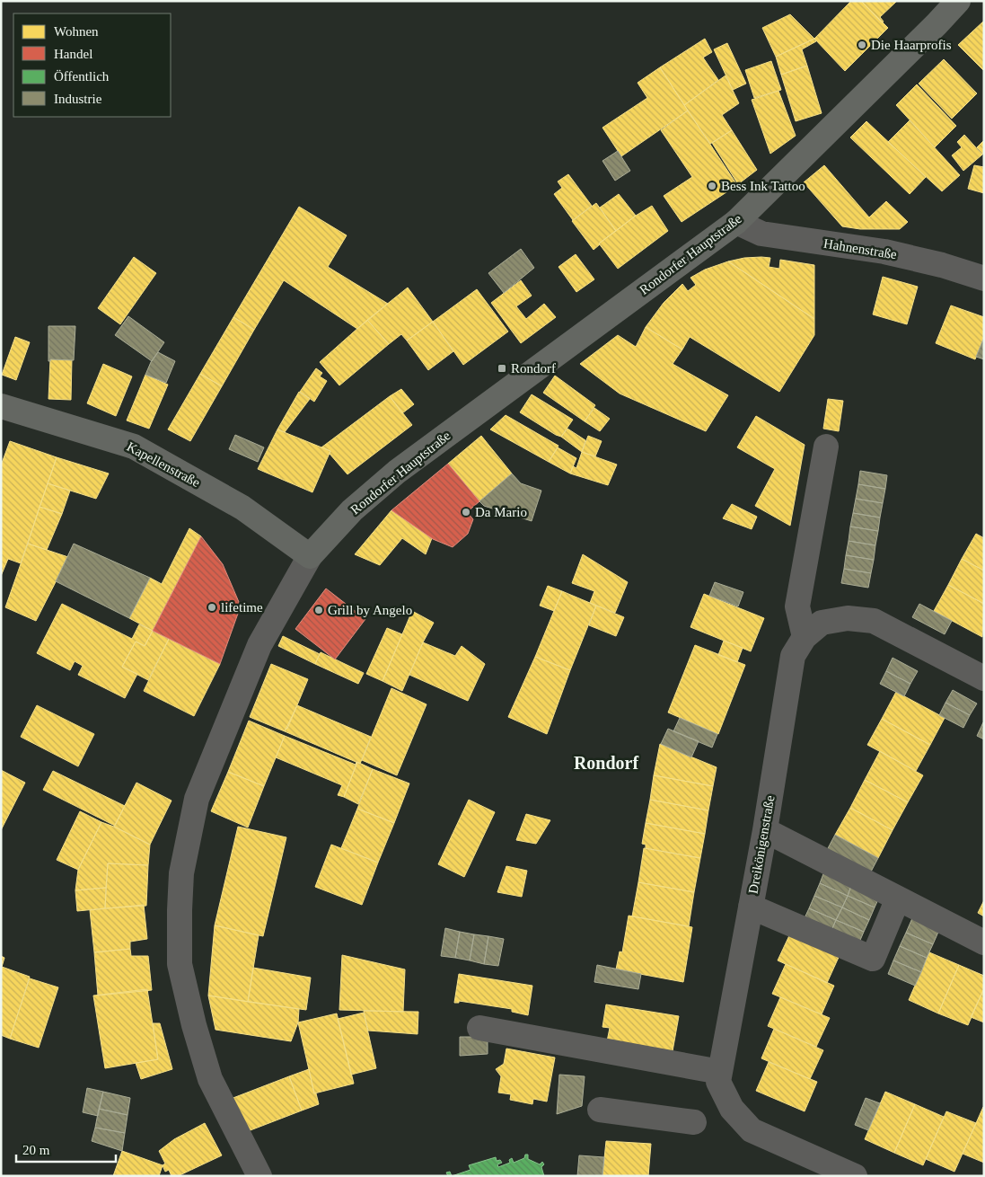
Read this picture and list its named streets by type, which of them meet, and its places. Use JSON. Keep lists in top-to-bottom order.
{
  "streets": {
    "main road": ["Rondorfer Hauptstraße", "Kapellenstraße"],
    "street": ["Hahnenstraße", "Dreikönigenstraße"]
  },
  "crossings": [
    ["Hahnenstraße", "Rondorfer Hauptstraße"],
    ["Rondorfer Hauptstraße", "Kapellenstraße"]
  ],
  "districts": ["Rondorf"],
  "places": {
    "other": [
      "Die Haarprofis",
      "Bess Ink Tattoo",
      "Da Mario",
      "lifetime",
      "Grill by Angelo"
    ],
    "transit": ["Rondorf"]
  },
  "legend": [
    "Wohnen",
    "Handel",
    "Öffentlich",
    "Industrie"
  ],
  "scale_bar": "20 m"
}
